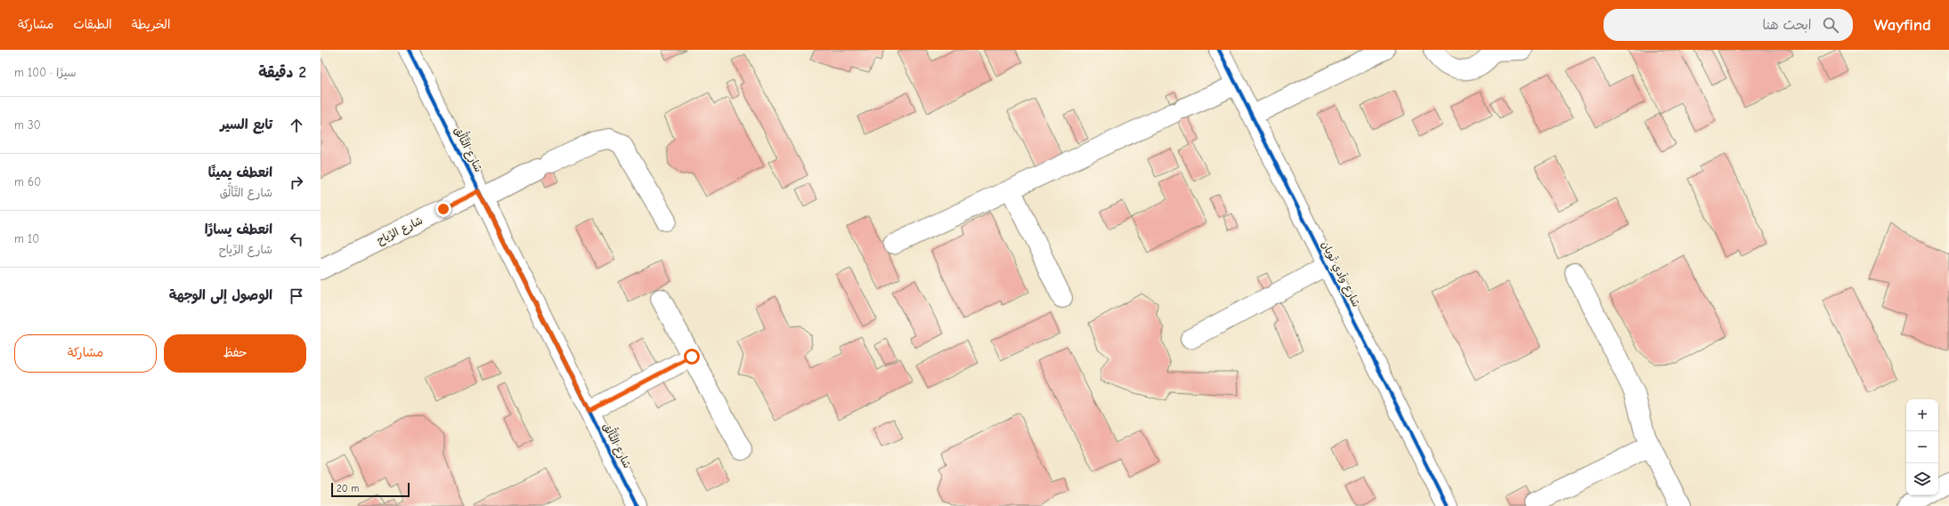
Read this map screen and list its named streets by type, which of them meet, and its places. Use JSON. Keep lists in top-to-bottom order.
{
  "streets": {
    "street": ["شارع التَّألُّق", "شارع الرِّياح", "شارع واَدي ثَوبان"]
  },
  "crossings": [
    ["شارع التَّألُّق", "شارع الرِّياح"]
  ],
  "scale_bar": "20 m",
  "page": {
    "header": "Wayfind",
    "search": "ابحث هنا",
    "nav": ["الخريطة", "الطبقات", "مشاركة"],
    "heading": ["2 دقيقة", "سيرًا · 100 m"],
    "list": [
      ["تابع السير", "30 m"],
      ["انعطف يمينًا", "شارع التَّألُّق", "60 m"],
      ["انعطف يسارًا", "شارع الرِّياح", "10 m"],
      "الوصول إلى الوجهة"
    ],
    "buttons": ["حفظ", "مشاركة"],
    "map_buttons": ["+", "−"],
    "scale": "20 m"
  }
}
